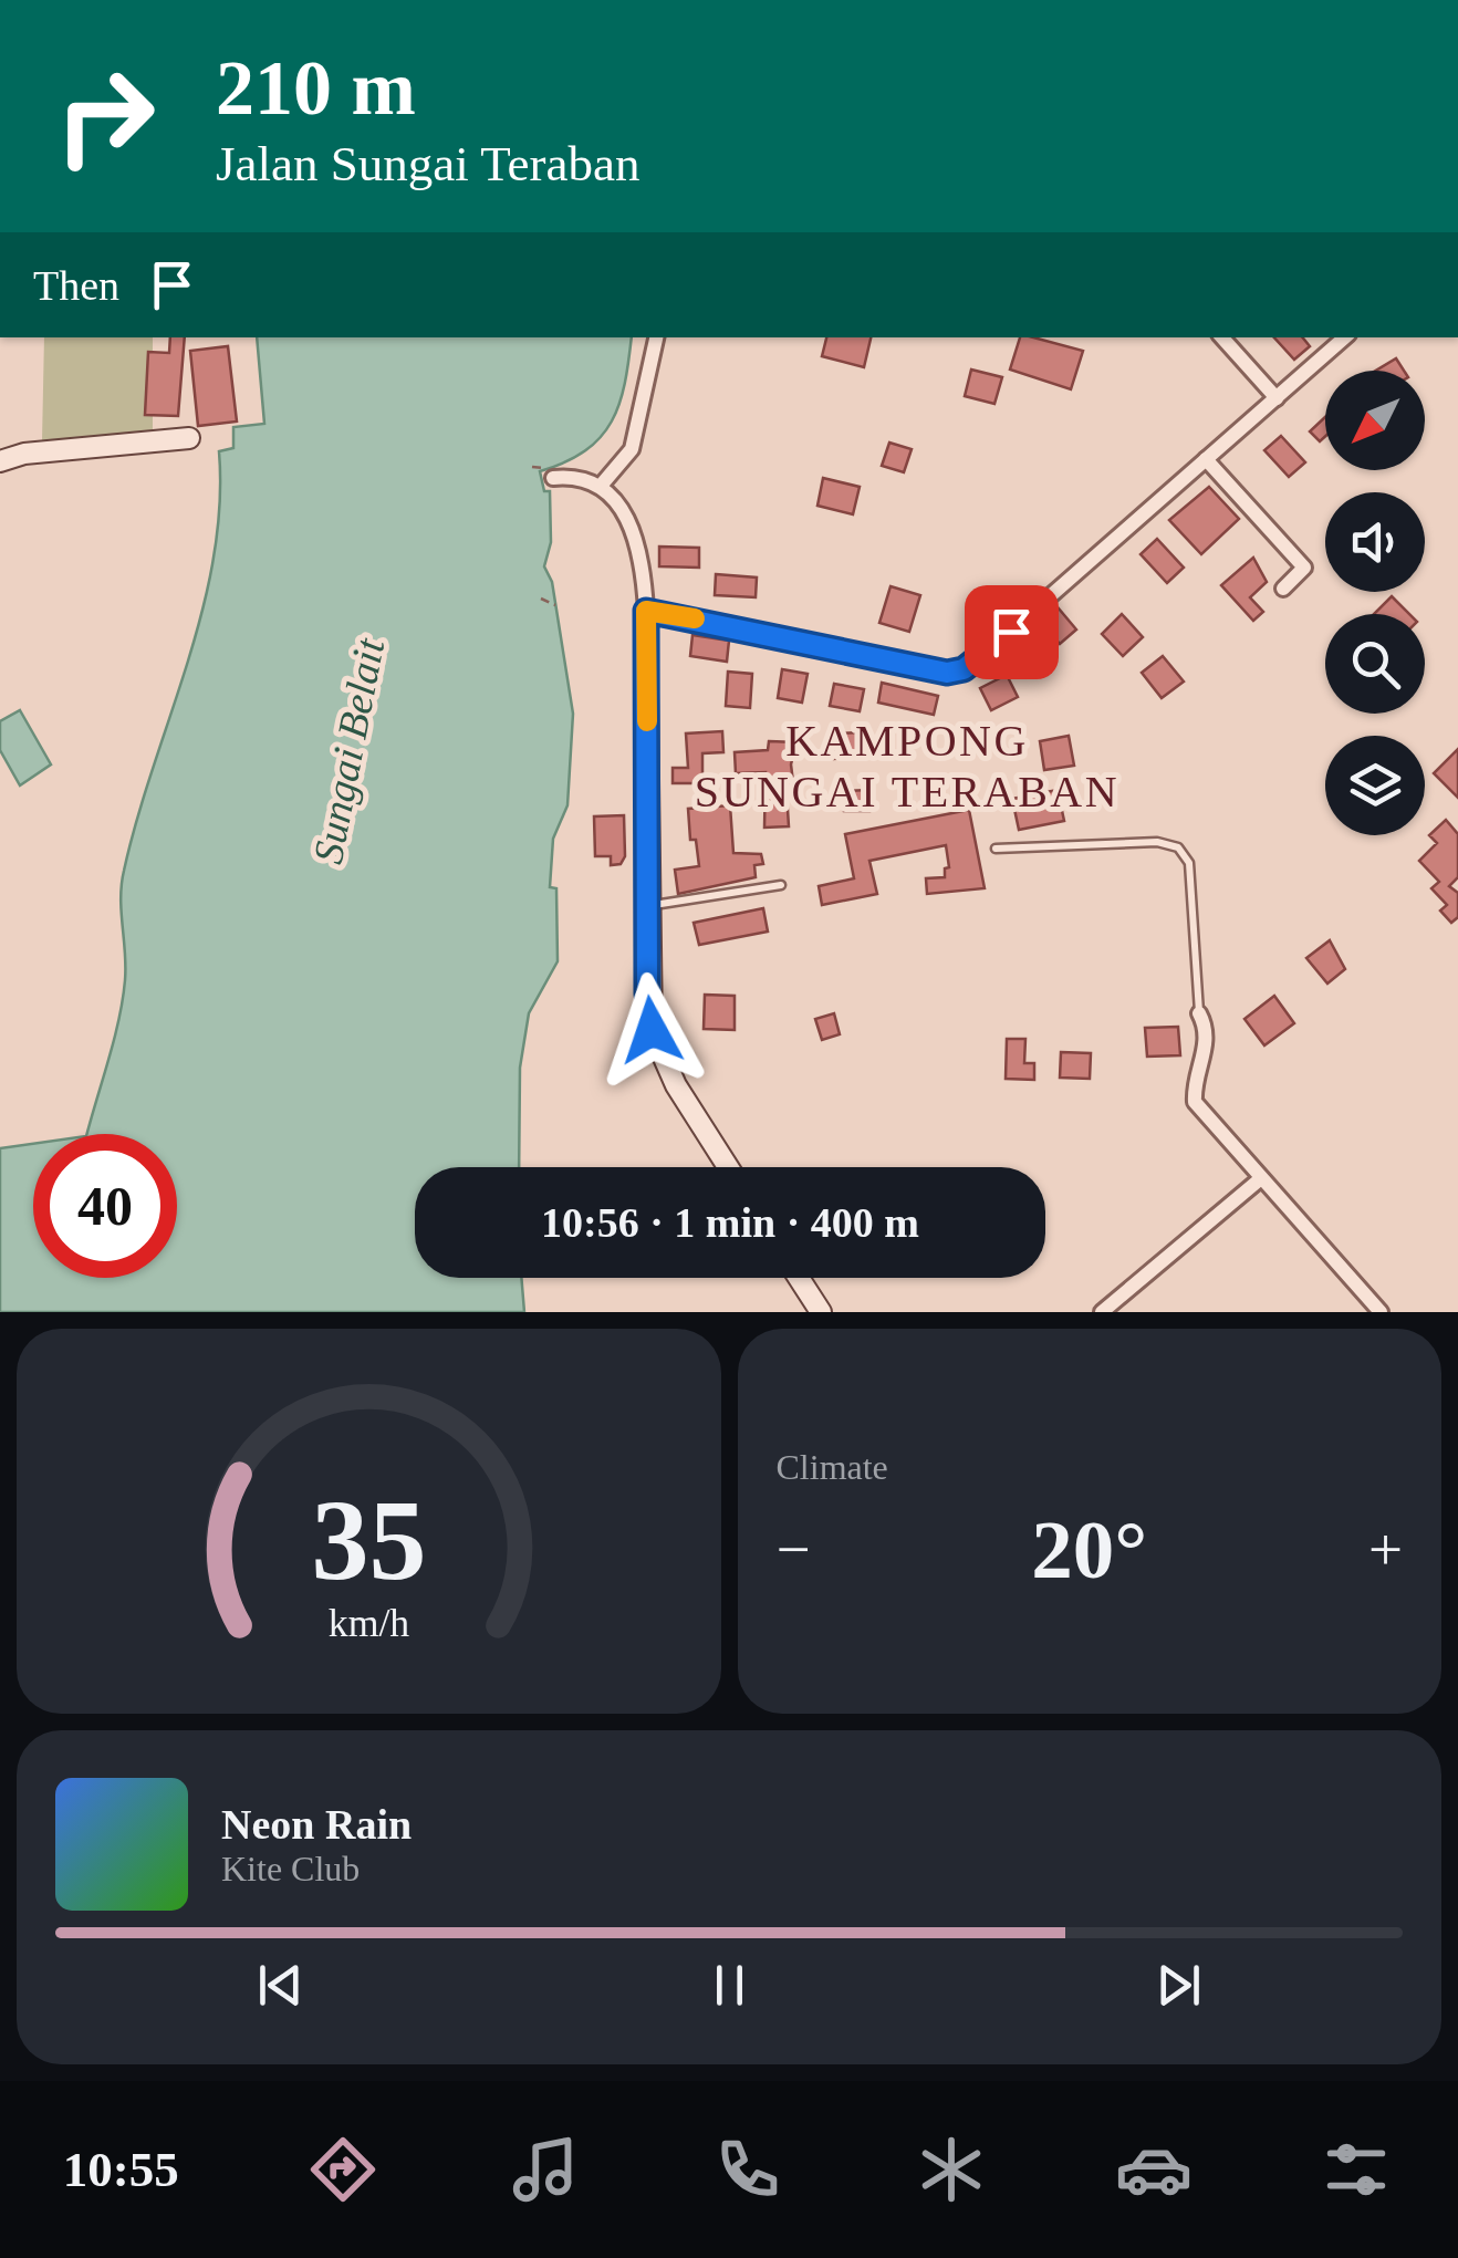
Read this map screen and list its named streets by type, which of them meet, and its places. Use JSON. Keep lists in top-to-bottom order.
{
  "districts": ["KAMPONG SUNGAI TERABAN"],
  "water": ["Sungai Belait"],
  "north": "bottom left",
  "page": {
    "turn": ["210 m", "Jalan Sungai Teraban"],
    "then": "Then",
    "limit": "40",
    "trip": "10:56 · 1 min · 400 m",
    "tile": "Climate",
    "heat": ["−", "20°", "+"],
    "song": ["Neon Rain", "Kite Club"],
    "tabs": "10:55",
    "gauge": ["35", "km/h"]
  }
}
